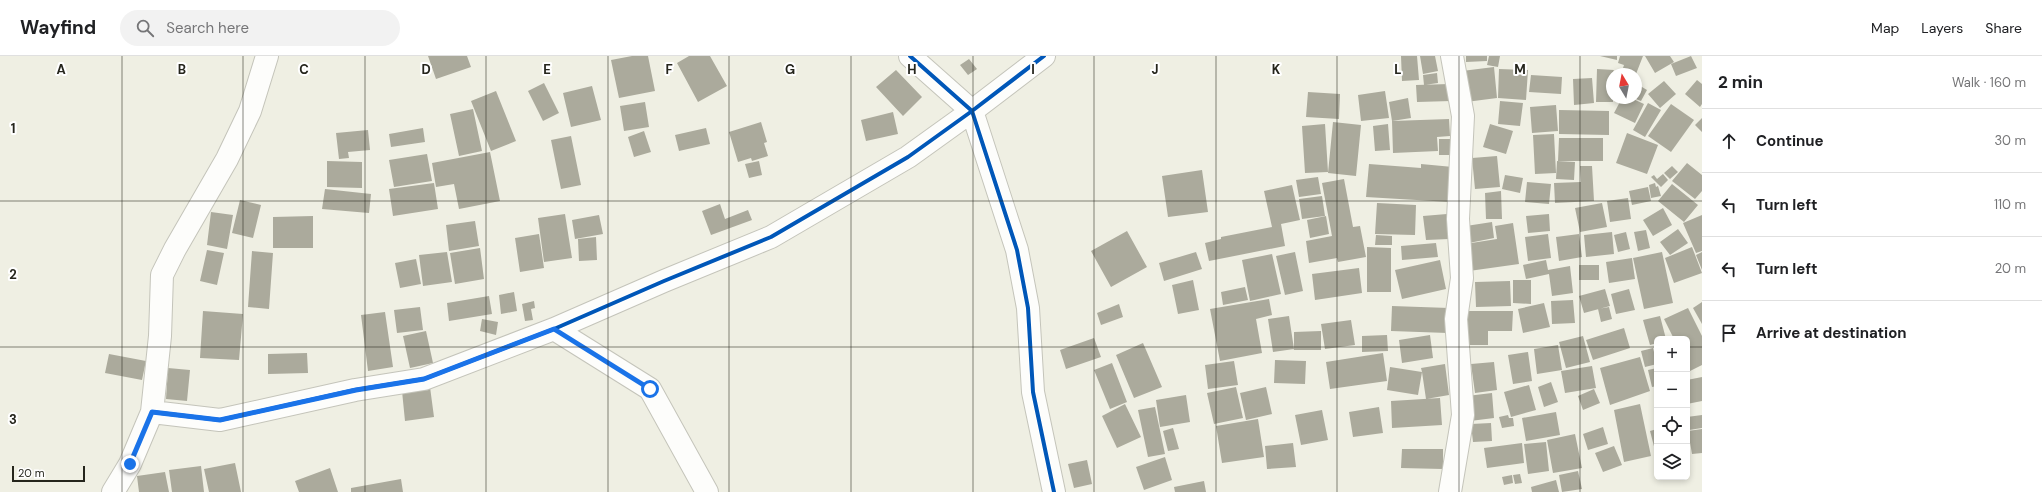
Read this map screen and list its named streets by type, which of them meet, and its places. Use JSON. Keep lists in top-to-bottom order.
{
  "scale_bar": "20 m",
  "north": "top",
  "page": {
    "header": "Wayfind",
    "search": "Search here",
    "nav": ["Map", "Layers", "Share"],
    "heading": ["2 min", "Walk · 160 m"],
    "list": [
      ["Continue", "30 m"],
      ["Turn left", "110 m"],
      ["Turn left", "20 m"],
      "Arrive at destination"
    ],
    "map_buttons": ["+", "−"],
    "scale": "20 m"
  },
  "grid": {
    "columns": [
      "A",
      "B",
      "C",
      "D",
      "E",
      "F",
      "G",
      "H",
      "I",
      "J",
      "K",
      "L",
      "M"
    ],
    "rows": ["1", "2", "3"]
  }
}
